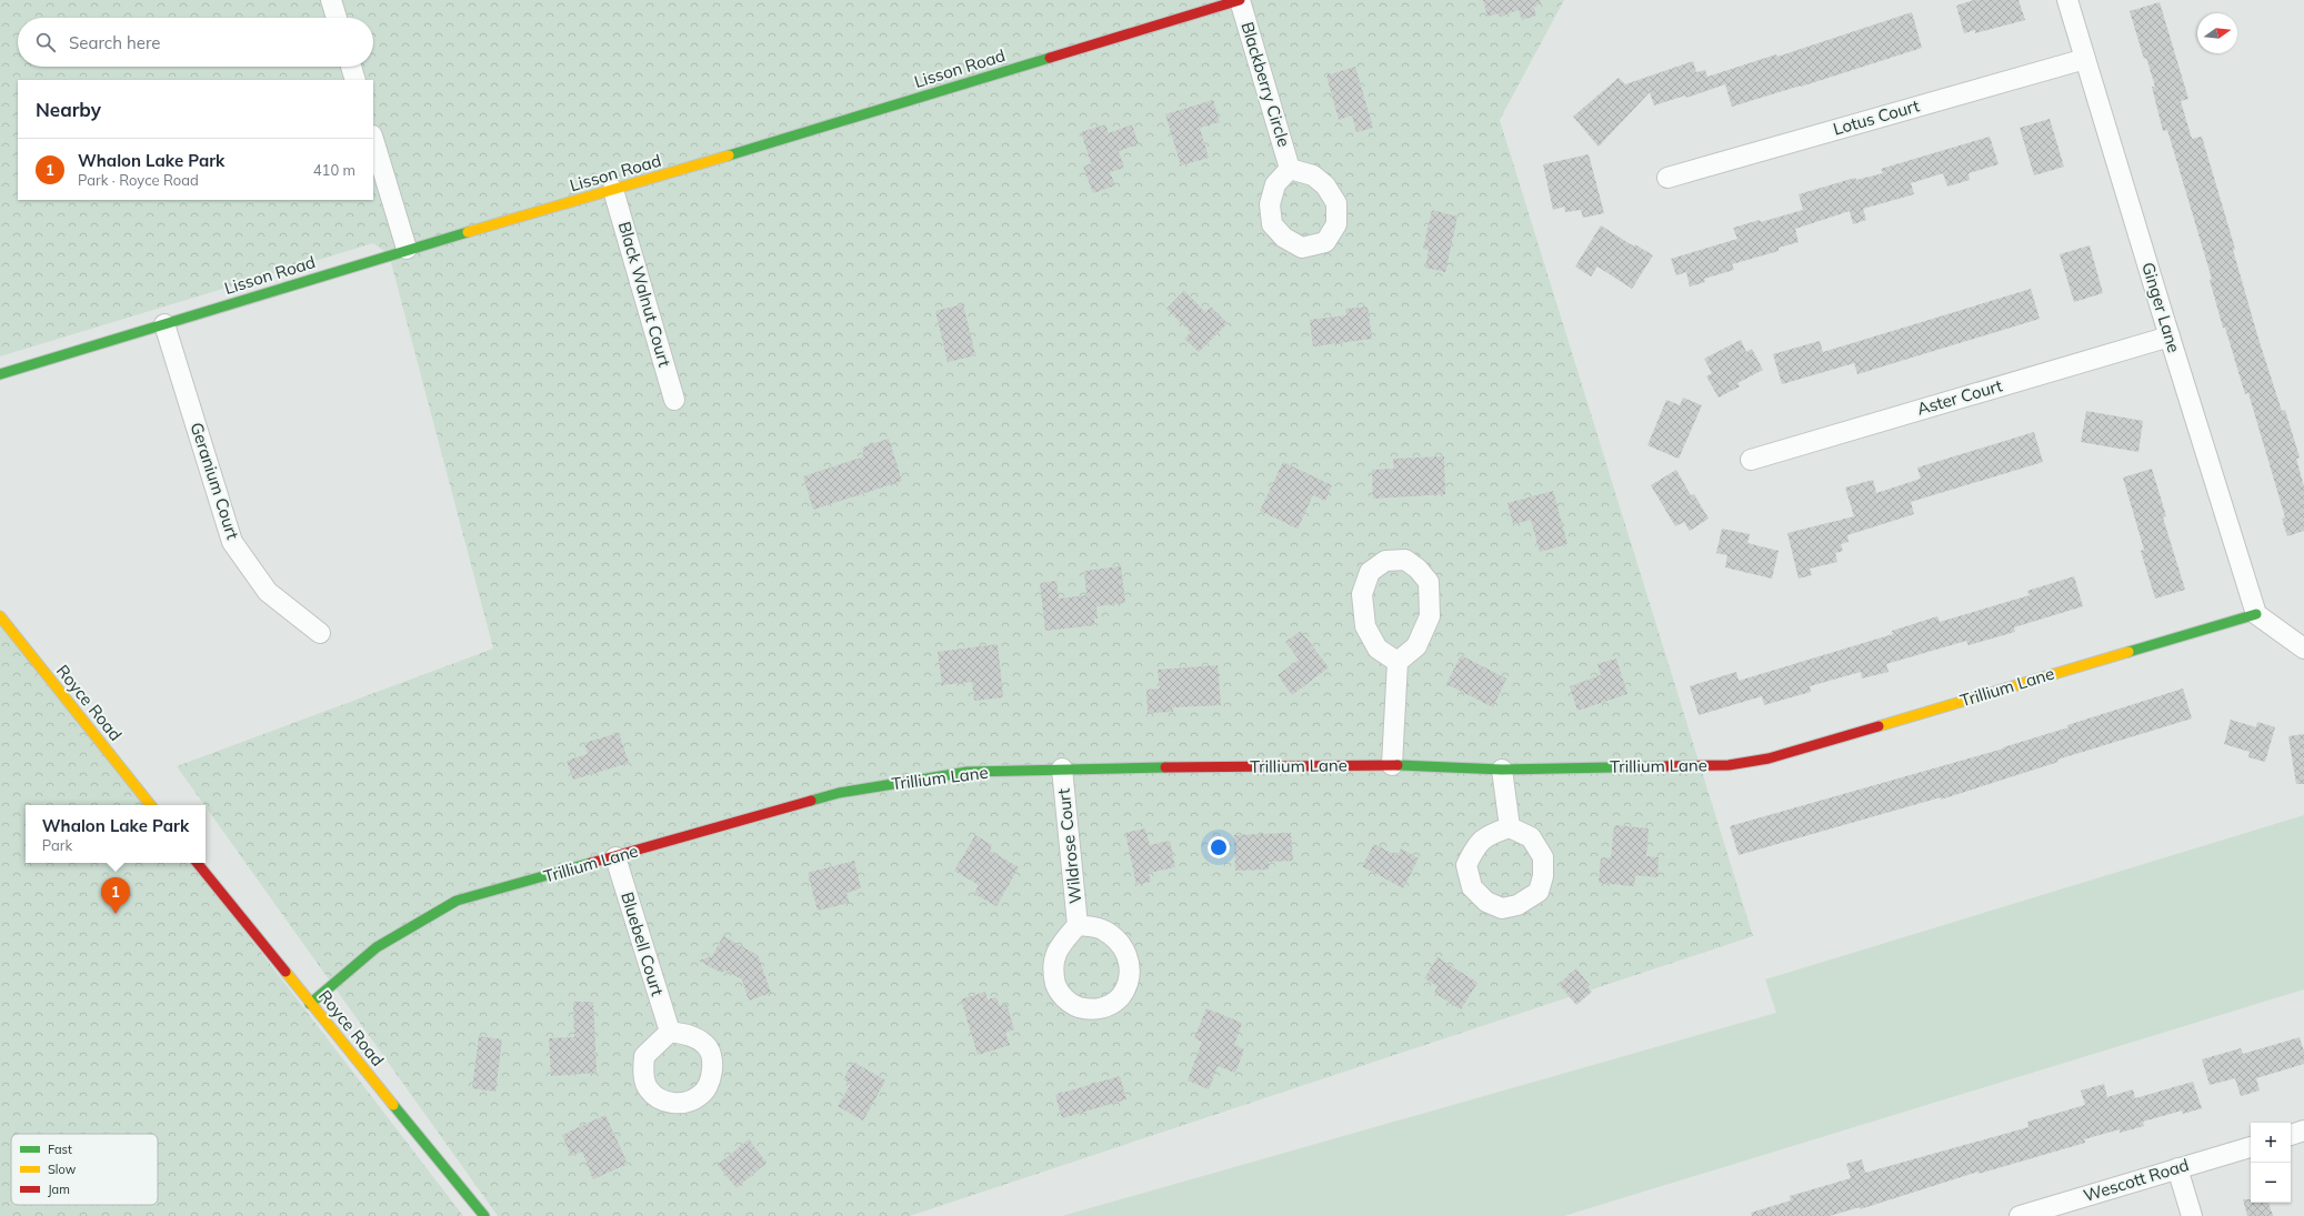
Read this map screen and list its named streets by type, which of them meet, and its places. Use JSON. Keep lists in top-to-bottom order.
{
  "streets": {
    "street": [
      "Lisson Road",
      "Blackberry Circle",
      "Lotus Court",
      "Black Walnut Court",
      "Ginger Lane",
      "Aster Court",
      "Geranium Court",
      "Trillium Lane",
      "Royce Road",
      "Wildrose Court",
      "Bluebell Court",
      "Wescott Road"
    ]
  },
  "crossings": [
    ["Lisson Road", "Blackberry Circle"],
    ["Lisson Road", "Black Walnut Court"],
    ["Lisson Road", "Geranium Court"],
    ["Lotus Court", "Ginger Lane"],
    ["Ginger Lane", "Aster Court"],
    ["Ginger Lane", "Trillium Lane"],
    ["Trillium Lane", "Royce Road"],
    ["Trillium Lane", "Wildrose Court"],
    ["Trillium Lane", "Bluebell Court"]
  ],
  "legend": ["Fast", "Slow", "Jam"],
  "north": "right",
  "page": {
    "search": "Search here",
    "heading": "Nearby",
    "list": [
      {
        "mark": "1",
        "name": "Whalon Lake Park",
        "note": "Park · Royce Road",
        "value": "410 m"
      }
    ],
    "popup": ["Whalon Lake Park", "Park"],
    "pins": "1",
    "map_buttons": ["+", "−"]
  }
}
